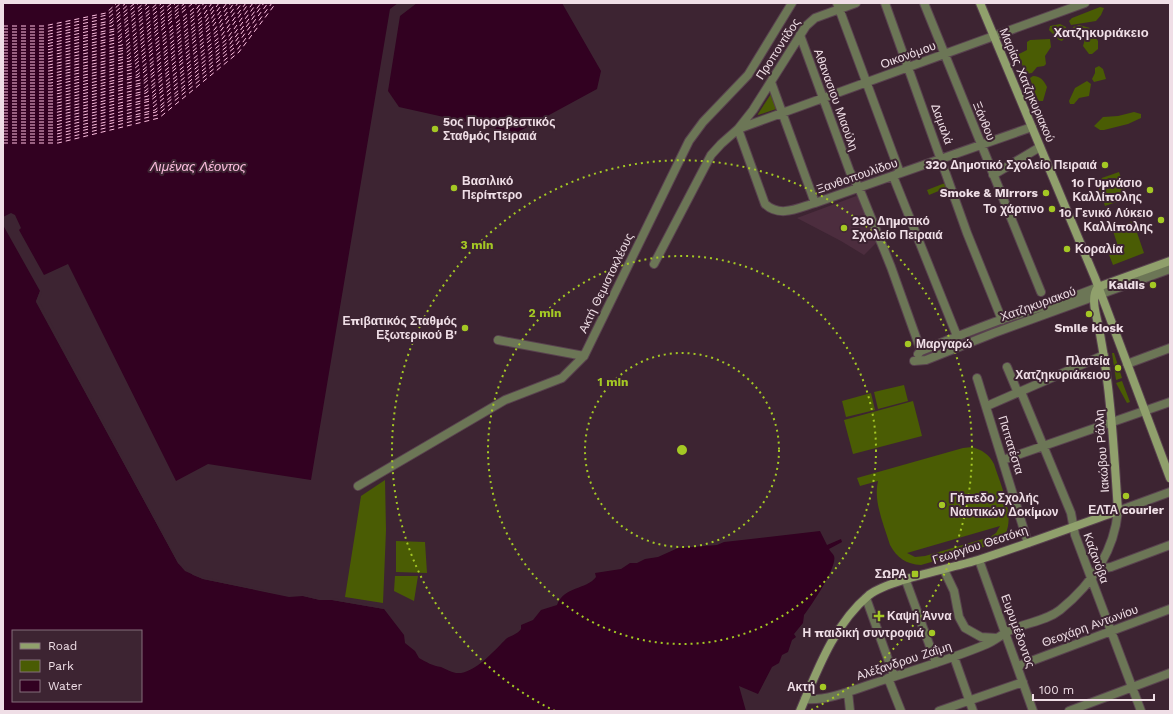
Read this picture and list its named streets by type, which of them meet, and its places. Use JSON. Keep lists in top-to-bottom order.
{
  "streets": {
    "main road": [
      "Μαρίας Χατζηκυριακού",
      "Χατζηκυριακού",
      "Ιακώβου Ράλλη",
      "Γεωργίου Θεοτόκη"
    ],
    "street": [
      "Προποντίδος",
      "Οικονόμου",
      "Αθανασιου Μιαούλη",
      "Ξάνθου",
      "Δαμαλά",
      "Ξανθοπουλίδου",
      "Ακτή Θεμιστοκλέους",
      "Παπατέστα",
      "Καζανόβα",
      "Θεοχάρη Αντωνίου",
      "Ευρυμέδοντος",
      "Αλέξανδρου Ζαΐμη"
    ]
  },
  "crossings": [
    ["Προποντίδος", "Οικονόμου"],
    ["Προποντίδος", "Αθανασιου Μιαούλη"],
    ["Προποντίδος", "Ξανθοπουλίδου"],
    ["Οικονόμου", "Μαρίας Χατζηκυριακού"],
    ["Οικονόμου", "Αθανασιου Μιαούλη"],
    ["Οικονόμου", "Ξάνθου"],
    ["Οικονόμου", "Δαμαλά"],
    ["Οικονόμου", "Ξανθοπουλίδου"],
    ["Μαρίας Χατζηκυριακού", "Ξανθοπουλίδου"],
    ["Μαρίας Χατζηκυριακού", "Χατζηκυριακού"],
    ["Μαρίας Χατζηκυριακού", "Ιακώβου Ράλλη"],
    ["Αθανασιου Μιαούλη", "Ξανθοπουλίδου"],
    ["Αθανασιου Μιαούλη", "Χατζηκυριακού"],
    ["Ξάνθου", "Ξανθοπουλίδου"],
    ["Δαμαλά", "Ξανθοπουλίδου"],
    ["Δαμαλά", "Χατζηκυριακού"],
    ["Χατζηκυριακού", "Ιακώβου Ράλλη"],
    ["Παπατέστα", "Γεωργίου Θεοτόκη"],
    ["Ιακώβου Ράλλη", "Γεωργίου Θεοτόκη"],
    ["Ιακώβου Ράλλη", "Καζανόβα"],
    ["Ιακώβου Ράλλη", "Ευρυμέδοντος"],
    ["Ιακώβου Ράλλη", "Αλέξανδρου Ζαΐμη"],
    ["Γεωργίου Θεοτόκη", "Καζανόβα"],
    ["Γεωργίου Θεοτόκη", "Ευρυμέδοντος"],
    ["Καζανόβα", "Θεοχάρη Αντωνίου"],
    ["Θεοχάρη Αντωνίου", "Ευρυμέδοντος"],
    ["Ευρυμέδοντος", "Αλέξανδρου Ζαΐμη"]
  ],
  "districts": ["Χατζηκυριάκειο"],
  "water": ["Λιμένας Λέοντος"],
  "places": {
    "other": [
      "5ος Πυροσβεστικός Σταθμός Πειραιά",
      "32ο Δημοτικό Σχολείο Πειραιά",
      "Βασιλικό Περίπτερο",
      "1ο Γυμνάσιο Καλλίπολης",
      "Smoke & Mirrors",
      "Το χάρτινο",
      "1ο Γενικό Λύκειο Καλλίπολης",
      "23ο Δημοτικό Σχολείο Πειραιά",
      "Κοραλία",
      "Kaldis",
      "Smile kiosk",
      "Επιβατικός Σταθμός Εξωτερικού Β'",
      "Μαργαρώ",
      "Πλατεία Χατζηκυριάκειου",
      "ΕΛΤΑ courier",
      "Γήπεδο Σχολής Ναυτικών Δοκίμων",
      "Η παιδική συντροφιά",
      "Ακτή"
    ],
    "transit": ["ΣΩΡΑ"],
    "health": ["Καψή Άννα"]
  },
  "legend": ["Road", "Park", "Water"],
  "scale_bar": "100 m",
  "rings": ["3 min", "2 min", "1 min"]
}
